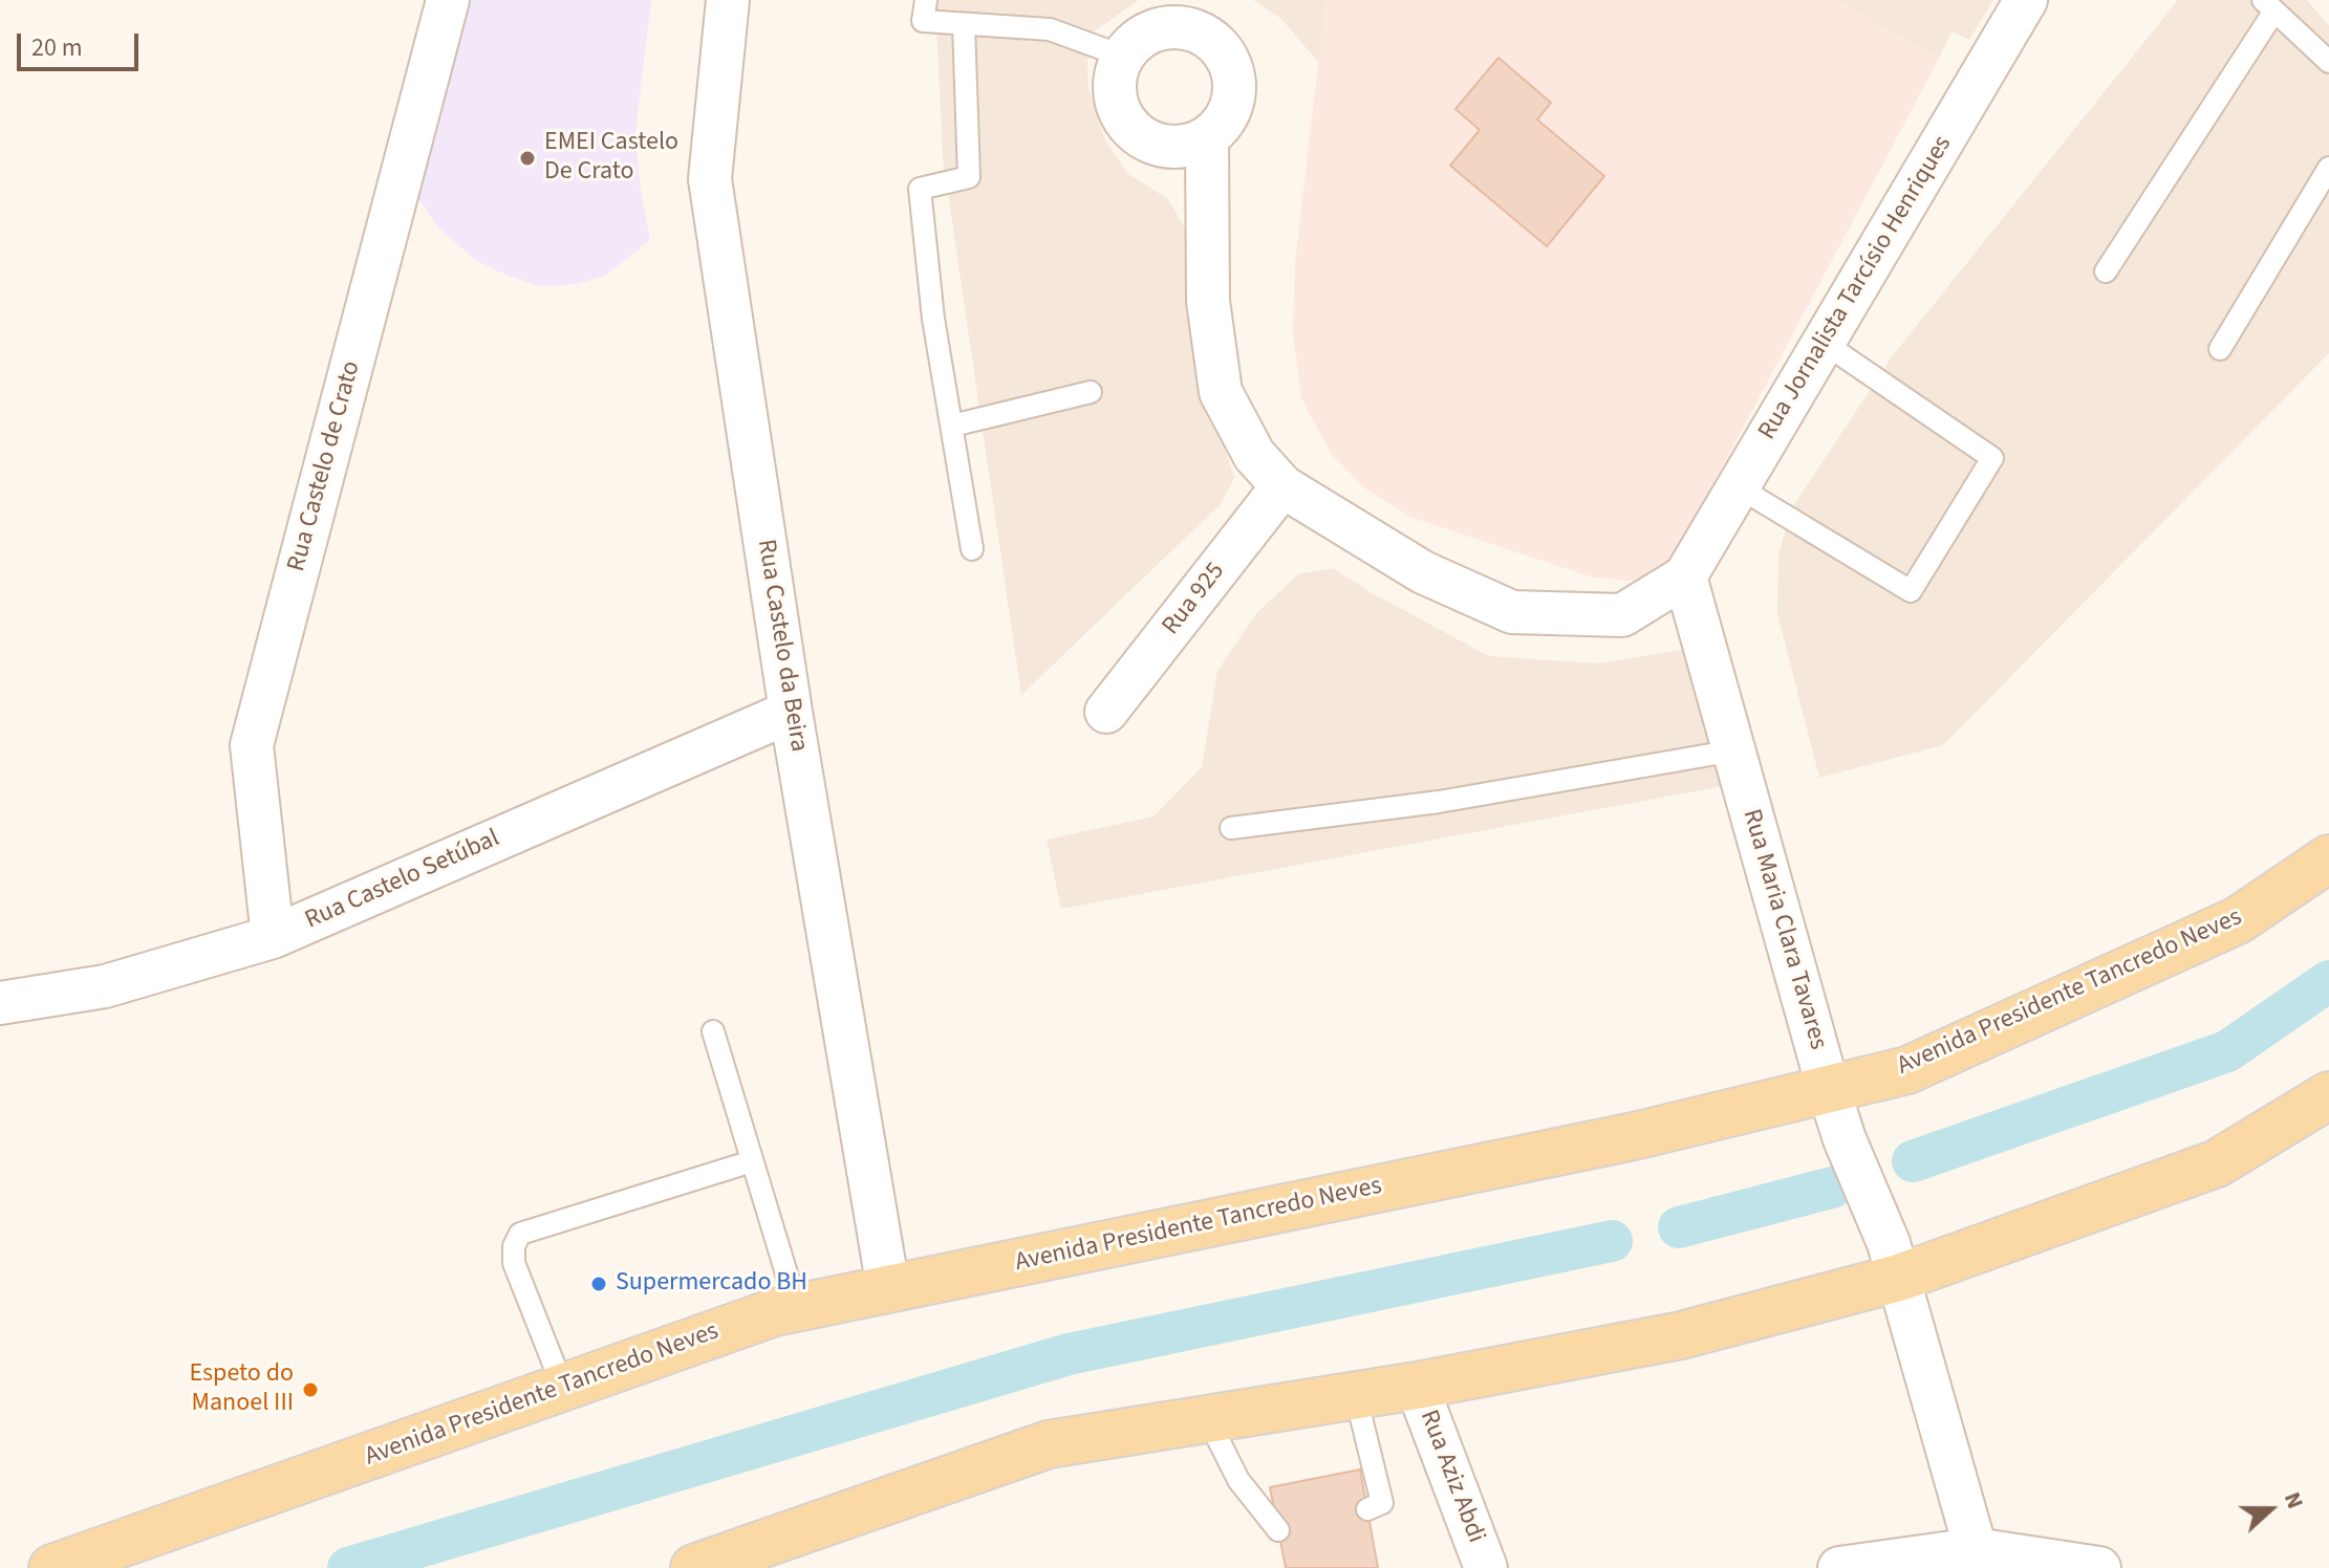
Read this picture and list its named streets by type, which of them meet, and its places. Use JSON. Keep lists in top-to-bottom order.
{
  "streets": {
    "main road": ["Avenida Presidente Tancredo Neves"],
    "street": [
      "Rua Jornalista Tarcísio Henriques",
      "Rua Castelo de Crato",
      "Rua 925",
      "Rua Castelo da Beira",
      "Rua Castelo Setúbal",
      "Rua Maria Clara Tavares",
      "Rua Aziz Abdi"
    ]
  },
  "crossings": [
    ["Rua Jornalista Tarcísio Henriques", "Rua Maria Clara Tavares"],
    ["Rua Castelo de Crato", "Rua Castelo Setúbal"],
    ["Rua Castelo da Beira", "Rua Castelo Setúbal"],
    ["Rua Castelo da Beira", "Avenida Presidente Tancredo Neves"],
    ["Rua Maria Clara Tavares", "Avenida Presidente Tancredo Neves"]
  ],
  "places": ["EMEI Castelo De Crato", "Supermercado BH", "Espeto do Manoel III"],
  "scale_bar": "20 m",
  "north": "right"
}
